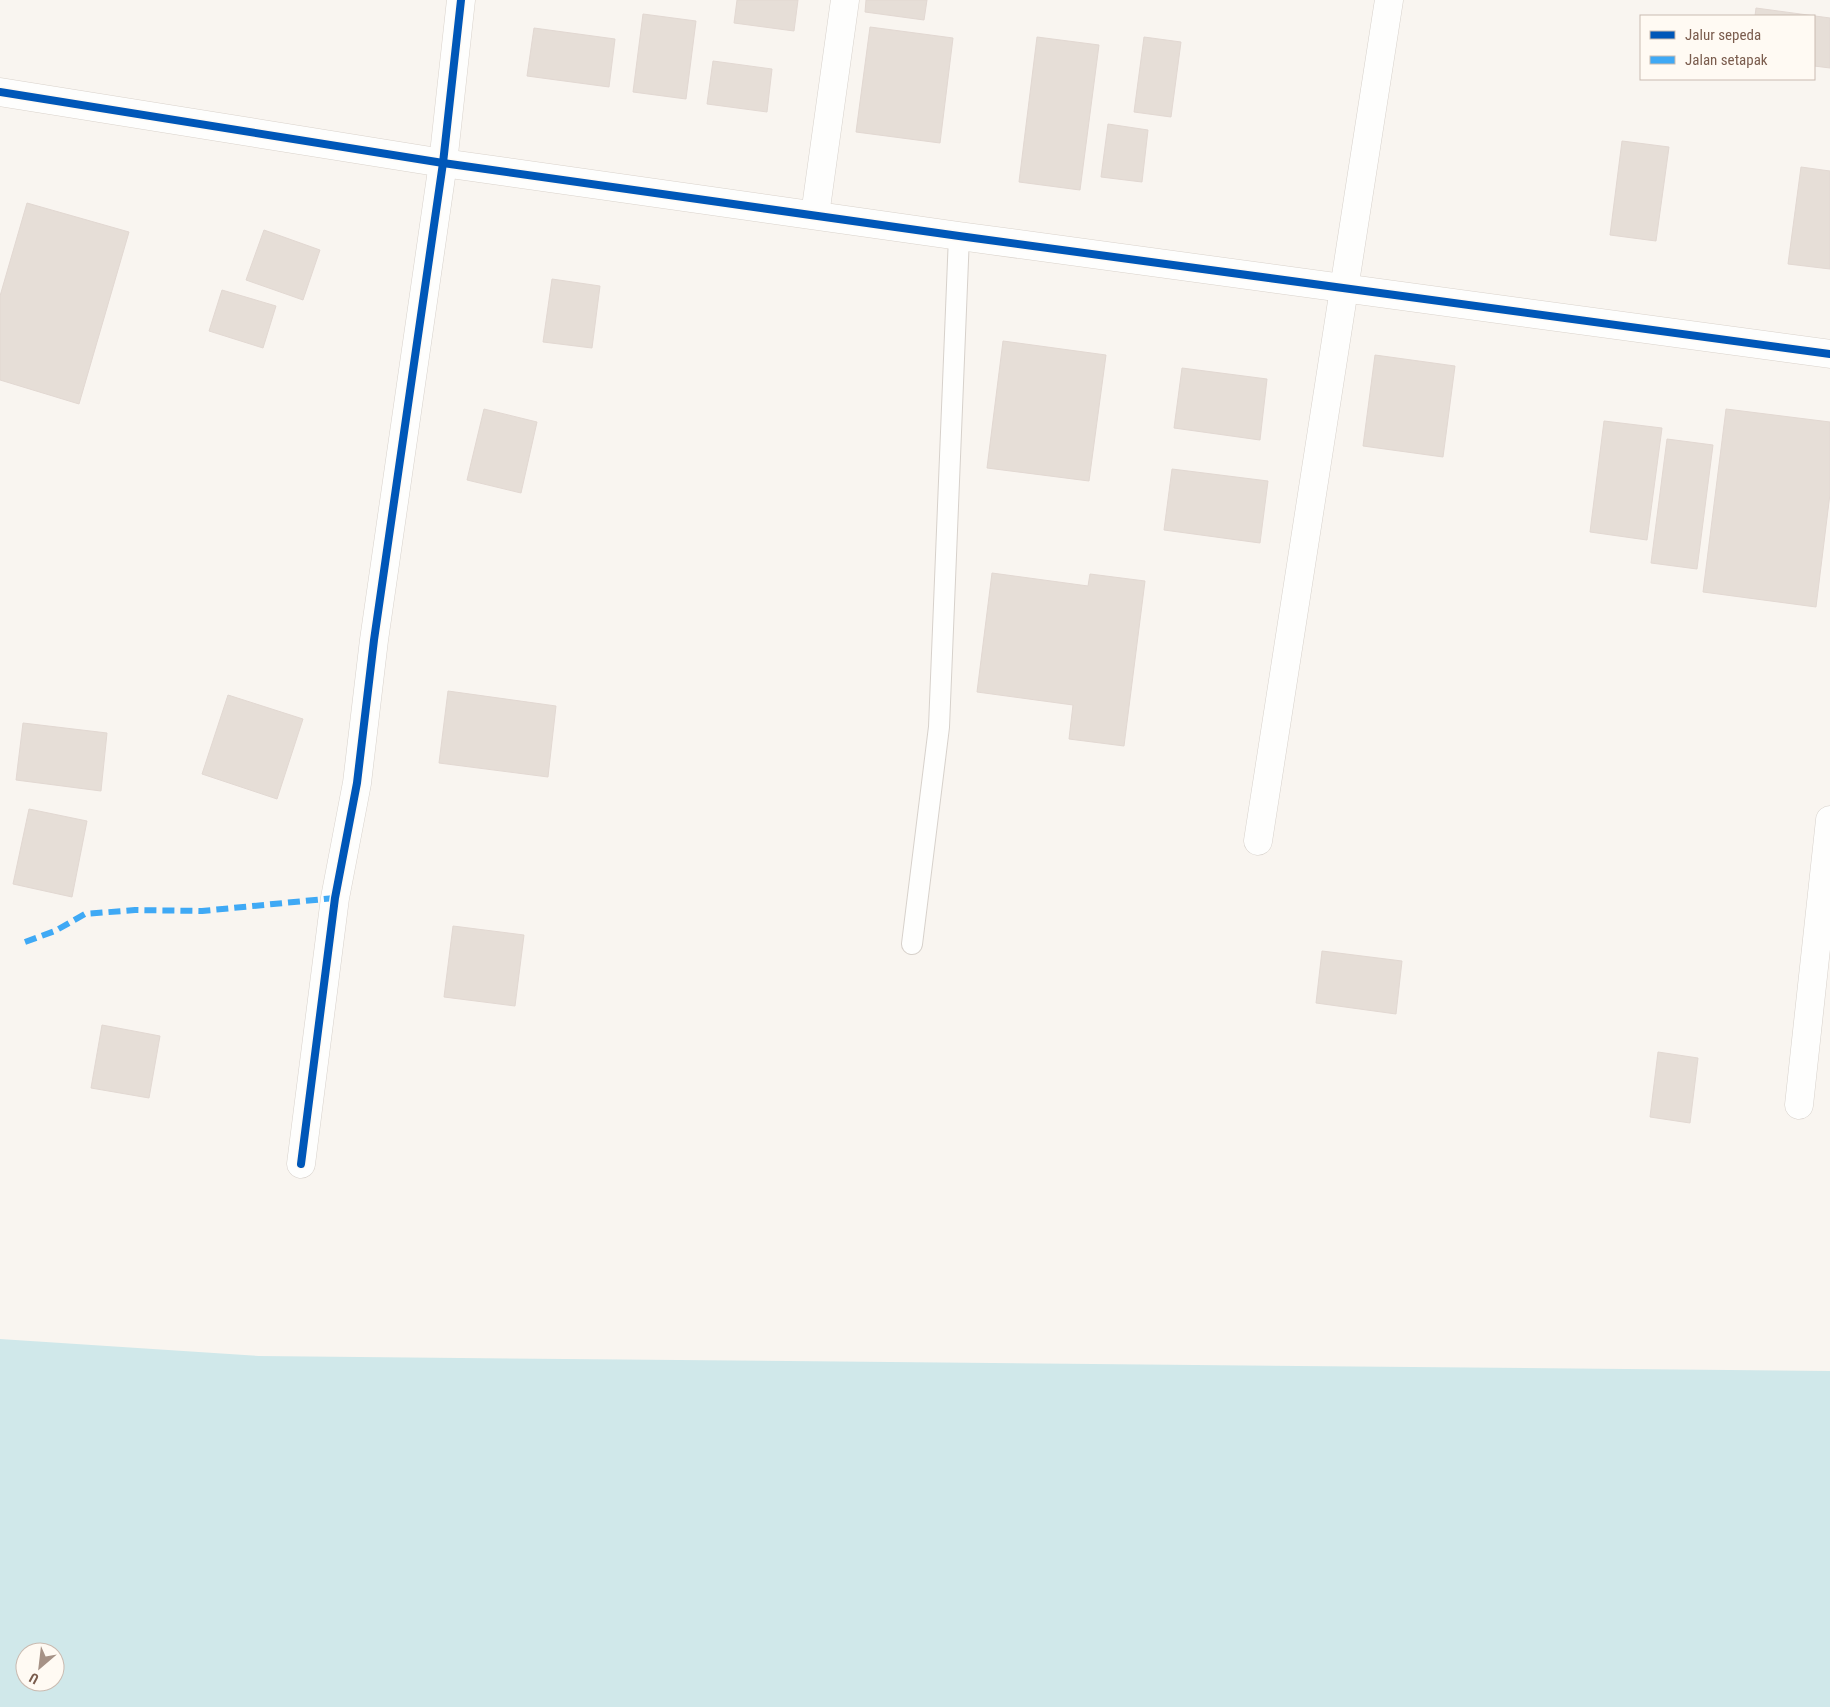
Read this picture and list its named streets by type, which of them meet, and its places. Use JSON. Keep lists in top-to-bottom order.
{
  "legend": ["Jalur sepeda", "Jalan setapak"],
  "north": "bottom left"
}
